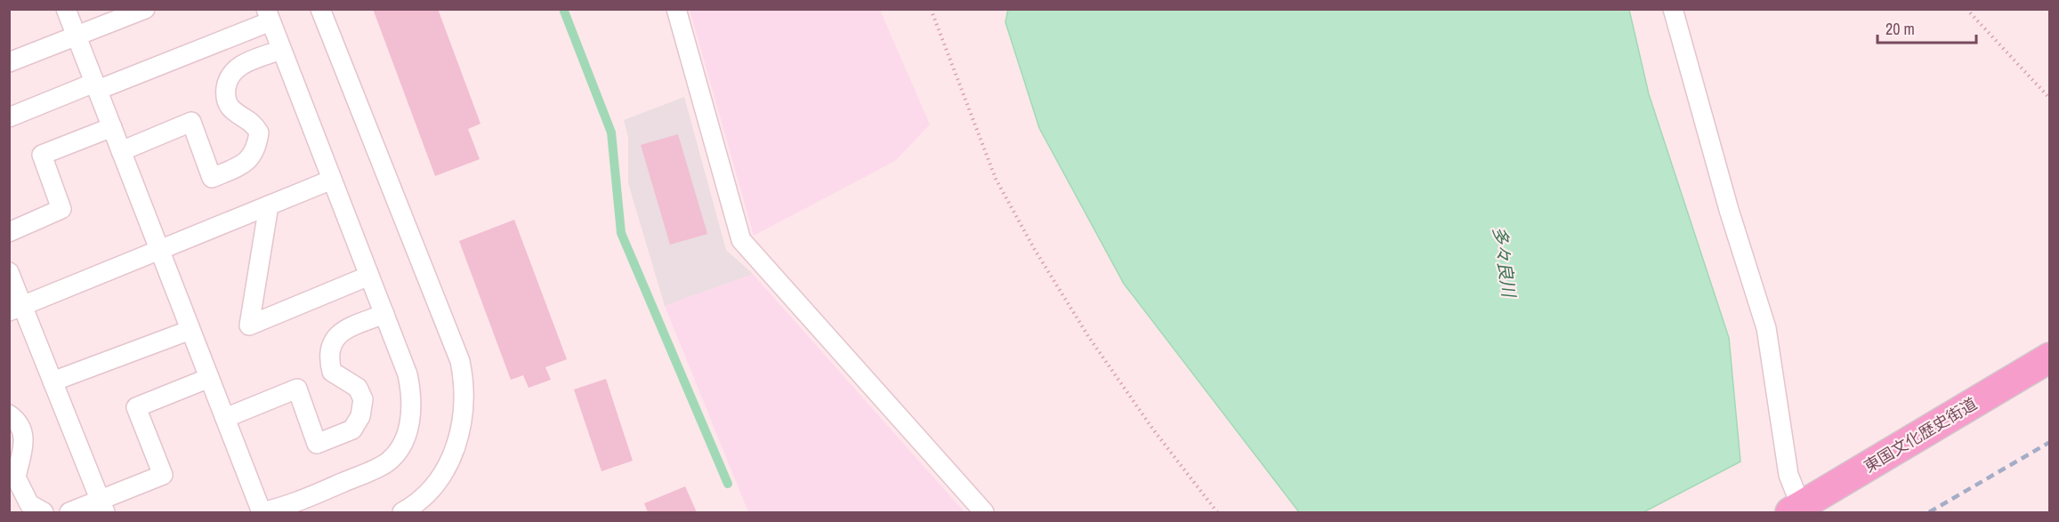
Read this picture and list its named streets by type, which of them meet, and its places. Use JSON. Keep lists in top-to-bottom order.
{
  "streets": {
    "highway": ["東国文化歴史街道"]
  },
  "water": ["多々良川"],
  "scale_bar": "20 m"
}
